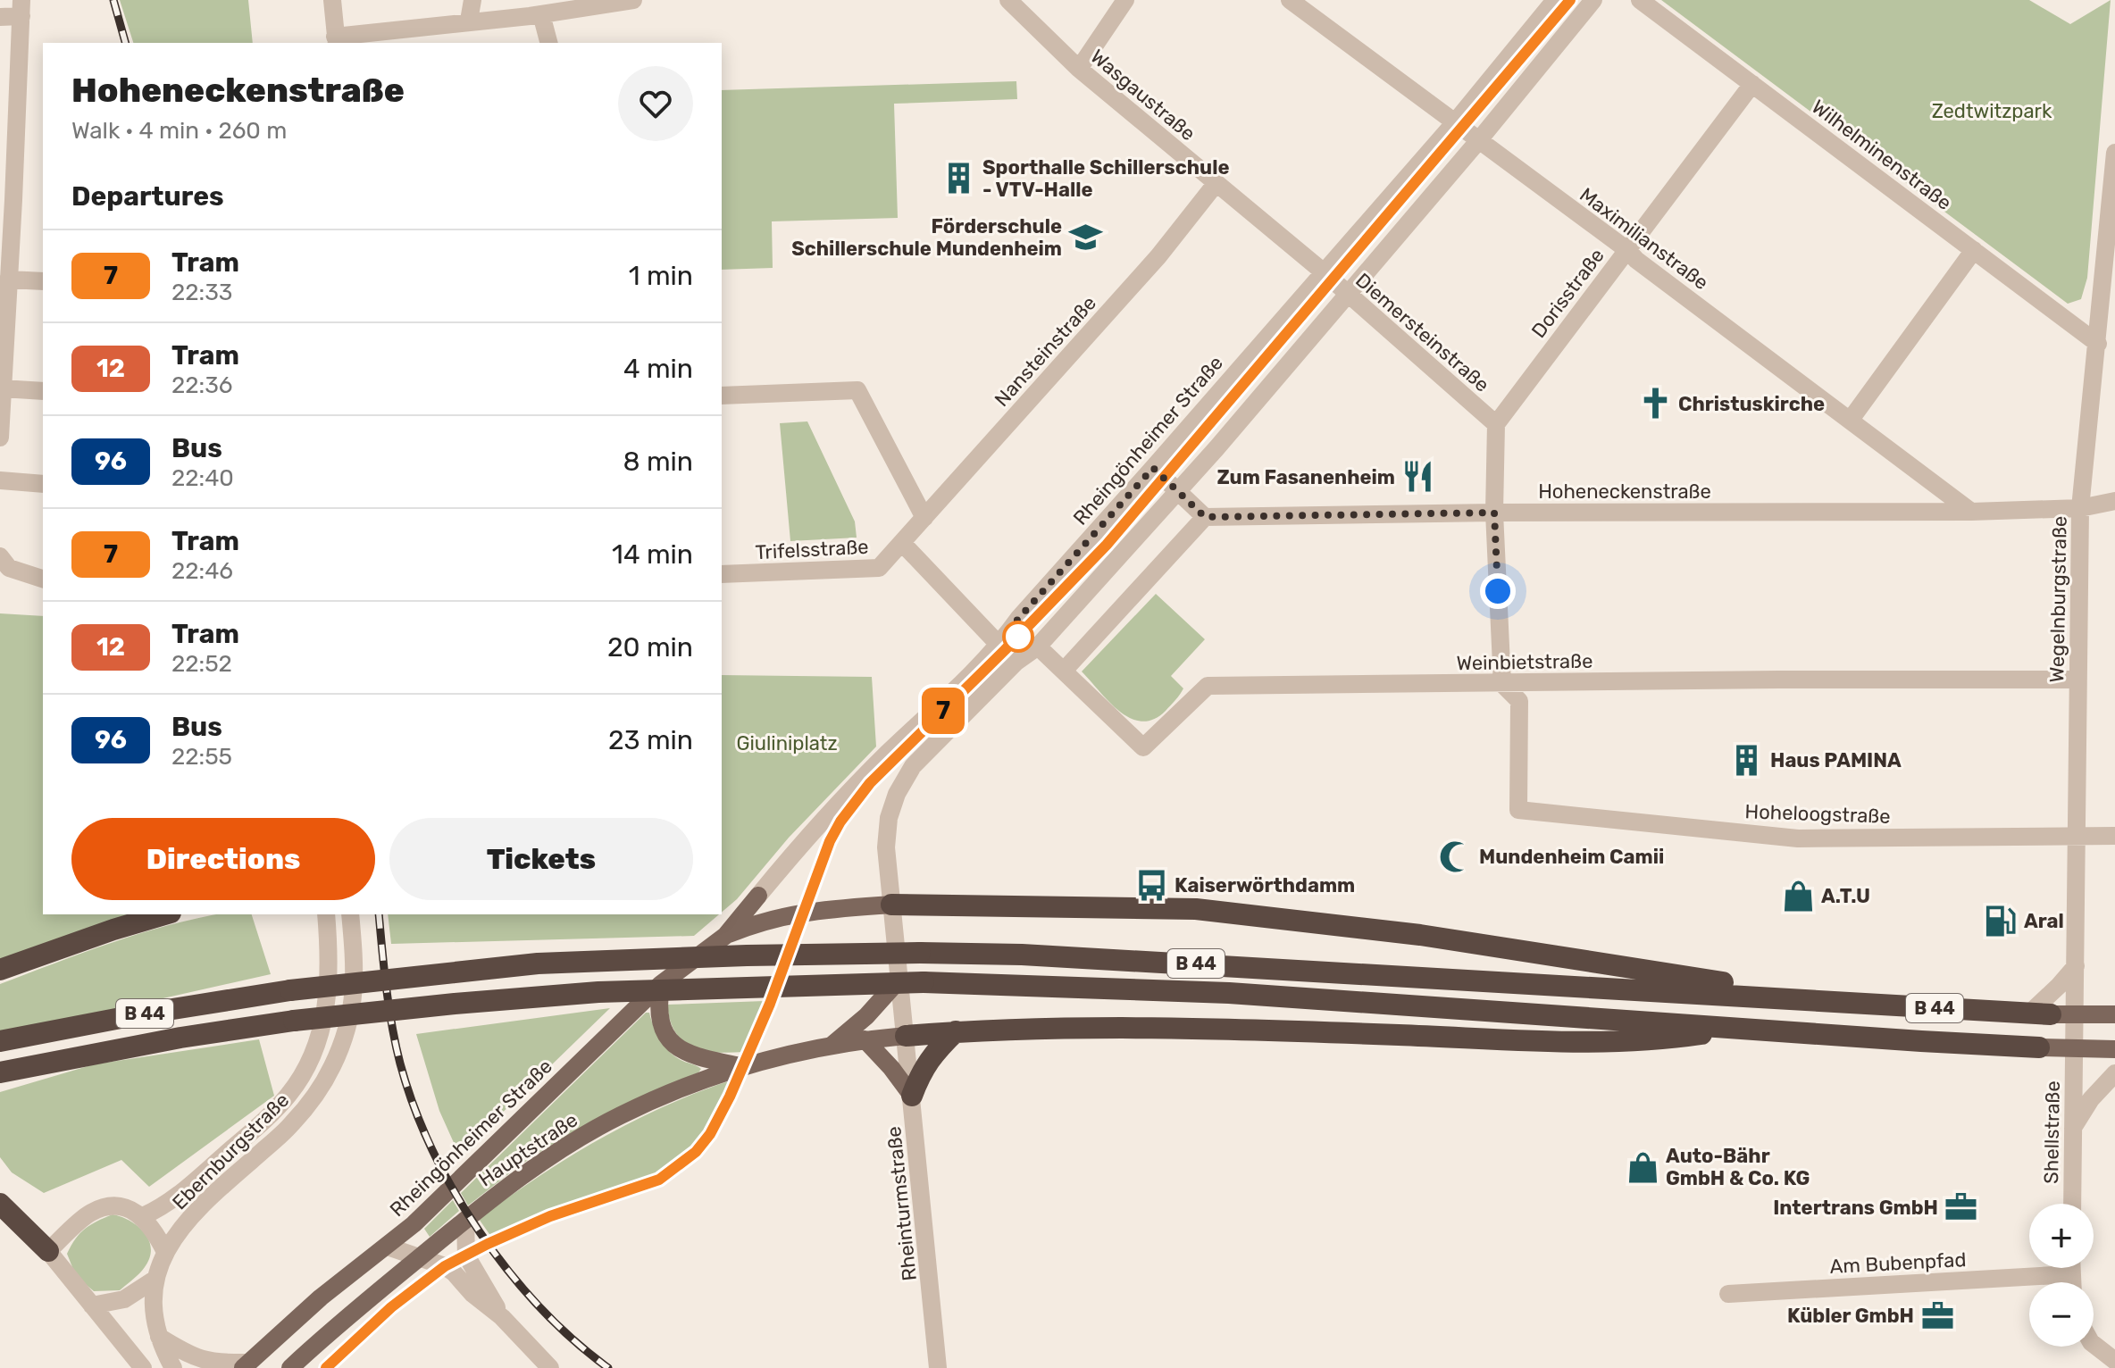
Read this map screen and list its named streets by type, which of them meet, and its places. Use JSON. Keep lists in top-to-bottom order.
{
  "streets": {
    "highway": ["B 44"],
    "main road": ["Rheingönheimer Straße", "Hauptstraße"],
    "street": [
      "Wasgaustraße",
      "Wilhelminenstraße",
      "Maximilianstraße",
      "Dorisstraße",
      "Diemersteinstraße",
      "Nansteinstraße",
      "Hoheneckenstraße",
      "Trifelsstraße",
      "Wegelnburgstraße",
      "Weinbietstraße",
      "Hoheloogstraße",
      "Shellstraße",
      "Ebernburgstraße",
      "Rheinturmstraße",
      "Am Bubenpfad"
    ]
  },
  "crossings": [
    ["Wasgaustraße", "Diemersteinstraße"],
    ["Wasgaustraße", "Nansteinstraße"],
    ["Wasgaustraße", "Rheingönheimer Straße"],
    ["Wilhelminenstraße", "Dorisstraße"],
    ["Wilhelminenstraße", "Wegelnburgstraße"],
    ["Maximilianstraße", "Dorisstraße"],
    ["Maximilianstraße", "Rheingönheimer Straße"],
    ["Maximilianstraße", "Hoheneckenstraße"],
    ["Dorisstraße", "Diemersteinstraße"],
    ["Diemersteinstraße", "Rheingönheimer Straße"],
    ["Nansteinstraße", "Trifelsstraße"],
    ["Hoheneckenstraße", "Wegelnburgstraße"],
    ["Wegelnburgstraße", "Weinbietstraße"],
    ["Wegelnburgstraße", "Hoheloogstraße"],
    ["Wegelnburgstraße", "B 44"],
    ["Wegelnburgstraße", "Shellstraße"],
    ["Weinbietstraße", "Hoheloogstraße"],
    ["B 44", "Shellstraße"]
  ],
  "parks": ["Zedtwitzpark", "Giuliniplatz"],
  "places": {
    "building": ["Sporthalle Schillerschule - VTV-Halle", "Haus PAMINA"],
    "school or university": ["Förderschule Schillerschule Mundenheim"],
    "church": ["Christuskirche"],
    "restaurant": ["Zum Fasanenheim"],
    "mosque": ["Mundenheim Camii"],
    "bus stop": ["Kaiserwörthdamm"],
    "shop": ["A.T.U", "Auto-Bähr GmbH & Co. KG"],
    "fuel station": ["Aral"],
    "office": ["Intertrans GmbH", "Kübler GmbH"]
  },
  "lines": ["tram line 7"],
  "page": {
    "on_map": "7",
    "heading": [
      ["Hoheneckenstraße", "Walk · 4 min · 260 m"],
      "Departures"
    ],
    "list": [
      {
        "mark": "7",
        "name": "Tram",
        "note": "22:33",
        "value": "1 min"
      },
      {
        "mark": "12",
        "name": "Tram",
        "note": "22:36",
        "value": "4 min"
      },
      {
        "mark": "96",
        "name": "Bus",
        "note": "22:40",
        "value": "8 min"
      },
      {
        "mark": "7",
        "name": "Tram",
        "note": "22:46",
        "value": "14 min"
      },
      {
        "mark": "12",
        "name": "Tram",
        "note": "22:52",
        "value": "20 min"
      },
      {
        "mark": "96",
        "name": "Bus",
        "note": "22:55",
        "value": "23 min"
      }
    ],
    "buttons": ["Directions", "Tickets"],
    "map_buttons": ["+", "−"]
  }
}
